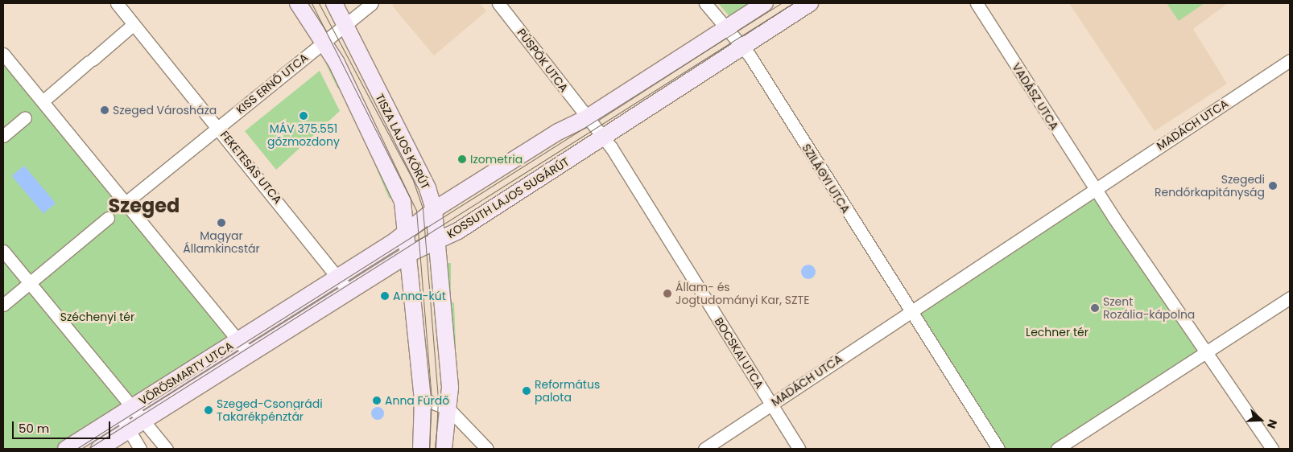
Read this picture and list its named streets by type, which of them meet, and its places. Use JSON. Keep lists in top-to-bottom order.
{
  "streets": {
    "street": [
      "PÜSPÖK UTCA",
      "KISS ERNŐ UTCA",
      "VADÁSZ UTCA",
      "MADÁCH UTCA",
      "TISZA LAJOS KÖRÚT",
      "FEKETESAS UTCA",
      "SZILÁGYI UTCA",
      "KOSSUTH LAJOS SUGÁRÚT",
      "BOCSKAI UTCA",
      "VÖRÖSMARTY UTCA"
    ]
  },
  "crossings": [
    ["KISS ERNŐ UTCA", "TISZA LAJOS KÖRÚT"],
    ["KISS ERNŐ UTCA", "FEKETESAS UTCA"],
    ["VADÁSZ UTCA", "MADÁCH UTCA"],
    ["MADÁCH UTCA", "SZILÁGYI UTCA"],
    ["MADÁCH UTCA", "BOCSKAI UTCA"],
    ["TISZA LAJOS KÖRÚT", "KOSSUTH LAJOS SUGÁRÚT"],
    ["FEKETESAS UTCA", "VÖRÖSMARTY UTCA"],
    ["SZILÁGYI UTCA", "KOSSUTH LAJOS SUGÁRÚT"],
    ["KOSSUTH LAJOS SUGÁRÚT", "BOCSKAI UTCA"],
    ["KOSSUTH LAJOS SUGÁRÚT", "VÖRÖSMARTY UTCA"]
  ],
  "districts": ["Szeged"],
  "parks": ["Széchenyi tér", "Lechner tér"],
  "places": [
    "Szeged Városháza",
    "MÁV 375.551 gőzmozdony",
    "Izometria",
    "Szegedi Rendőrkapitányság",
    "Magyar Államkincstár",
    "Állam- és Jogtudományi Kar, SZTE",
    "Anna-kút",
    "Szent Rozália-kápolna",
    "Református palota",
    "Anna Fürdő",
    "Szeged-Csongrádi Takarékpénztár"
  ],
  "scale_bar": "50 m",
  "north": "right"
}
